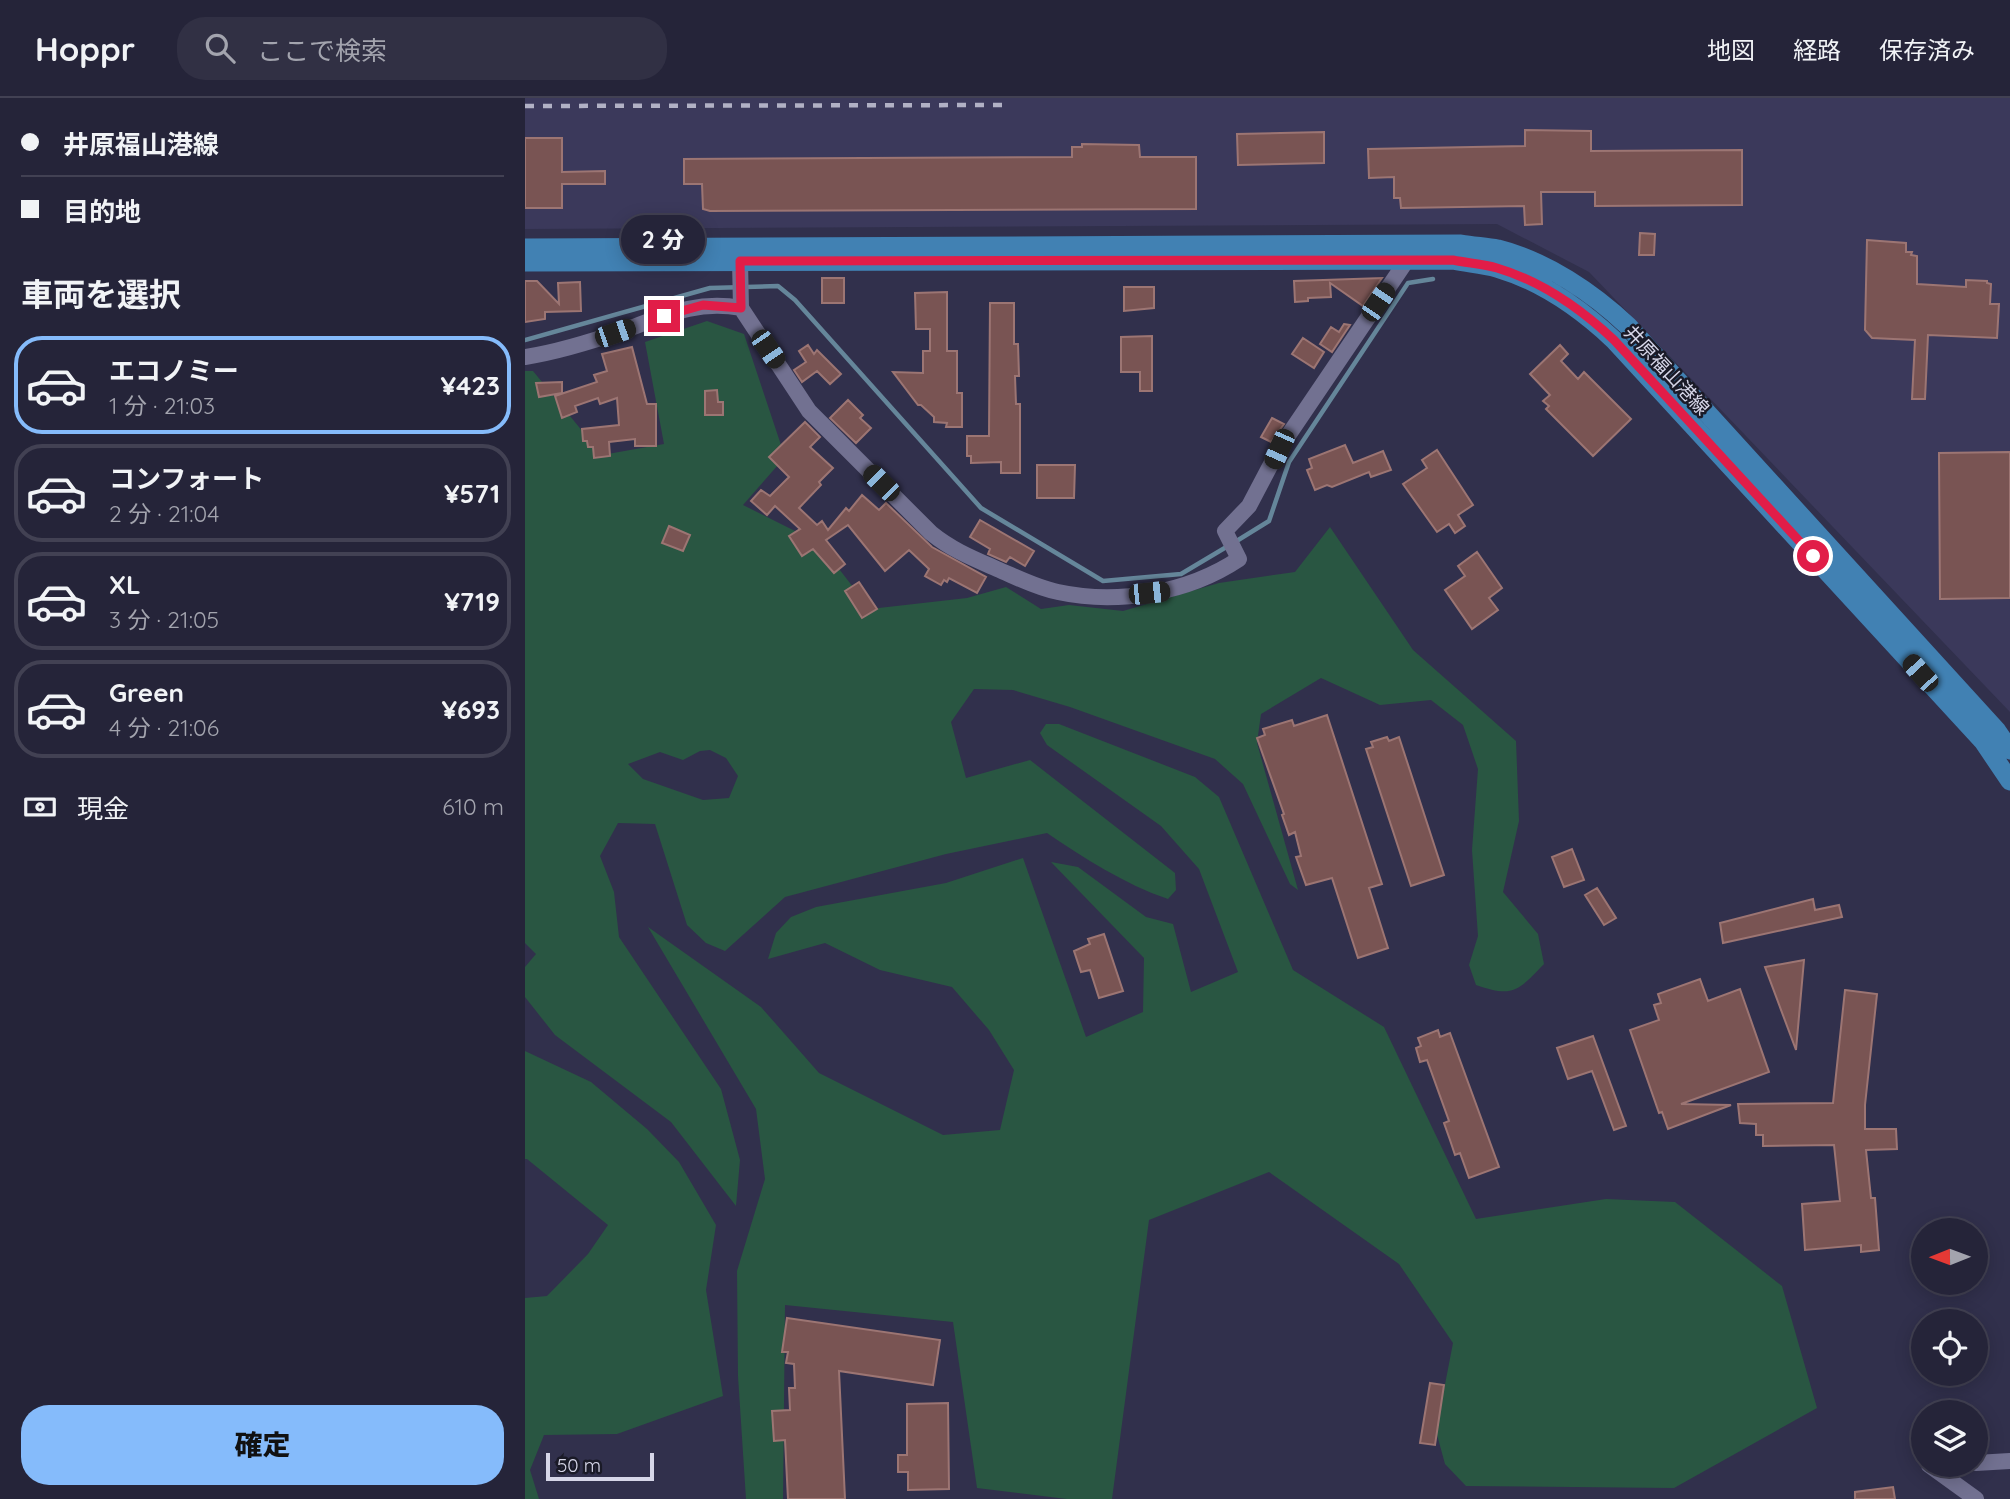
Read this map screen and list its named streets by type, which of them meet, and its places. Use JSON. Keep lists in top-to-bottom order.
{
  "streets": {
    "main road": ["井原福山港線"]
  },
  "scale_bar": "50 m",
  "north": "left",
  "page": {
    "header": "Hoppr",
    "search": "ここで検索",
    "nav": ["地図", "経路", "保存済み"],
    "banner": ["井原福山港線", "目的地"],
    "bubble": "2 分",
    "heading": "車両を選択",
    "list": [
      {
        "name": "エコノミー",
        "note": "1 分 · 21:03",
        "value": "¥423"
      },
      {
        "name": "コンフォート",
        "note": "2 分 · 21:04",
        "value": "¥571"
      },
      {
        "name": "XL",
        "note": "3 分 · 21:05",
        "value": "¥719"
      },
      {
        "name": "Green",
        "note": "4 分 · 21:06",
        "value": "¥693"
      }
    ],
    "pay": ["現金", "610 m"],
    "buttons": "確定",
    "scale": "50 m"
  }
}
